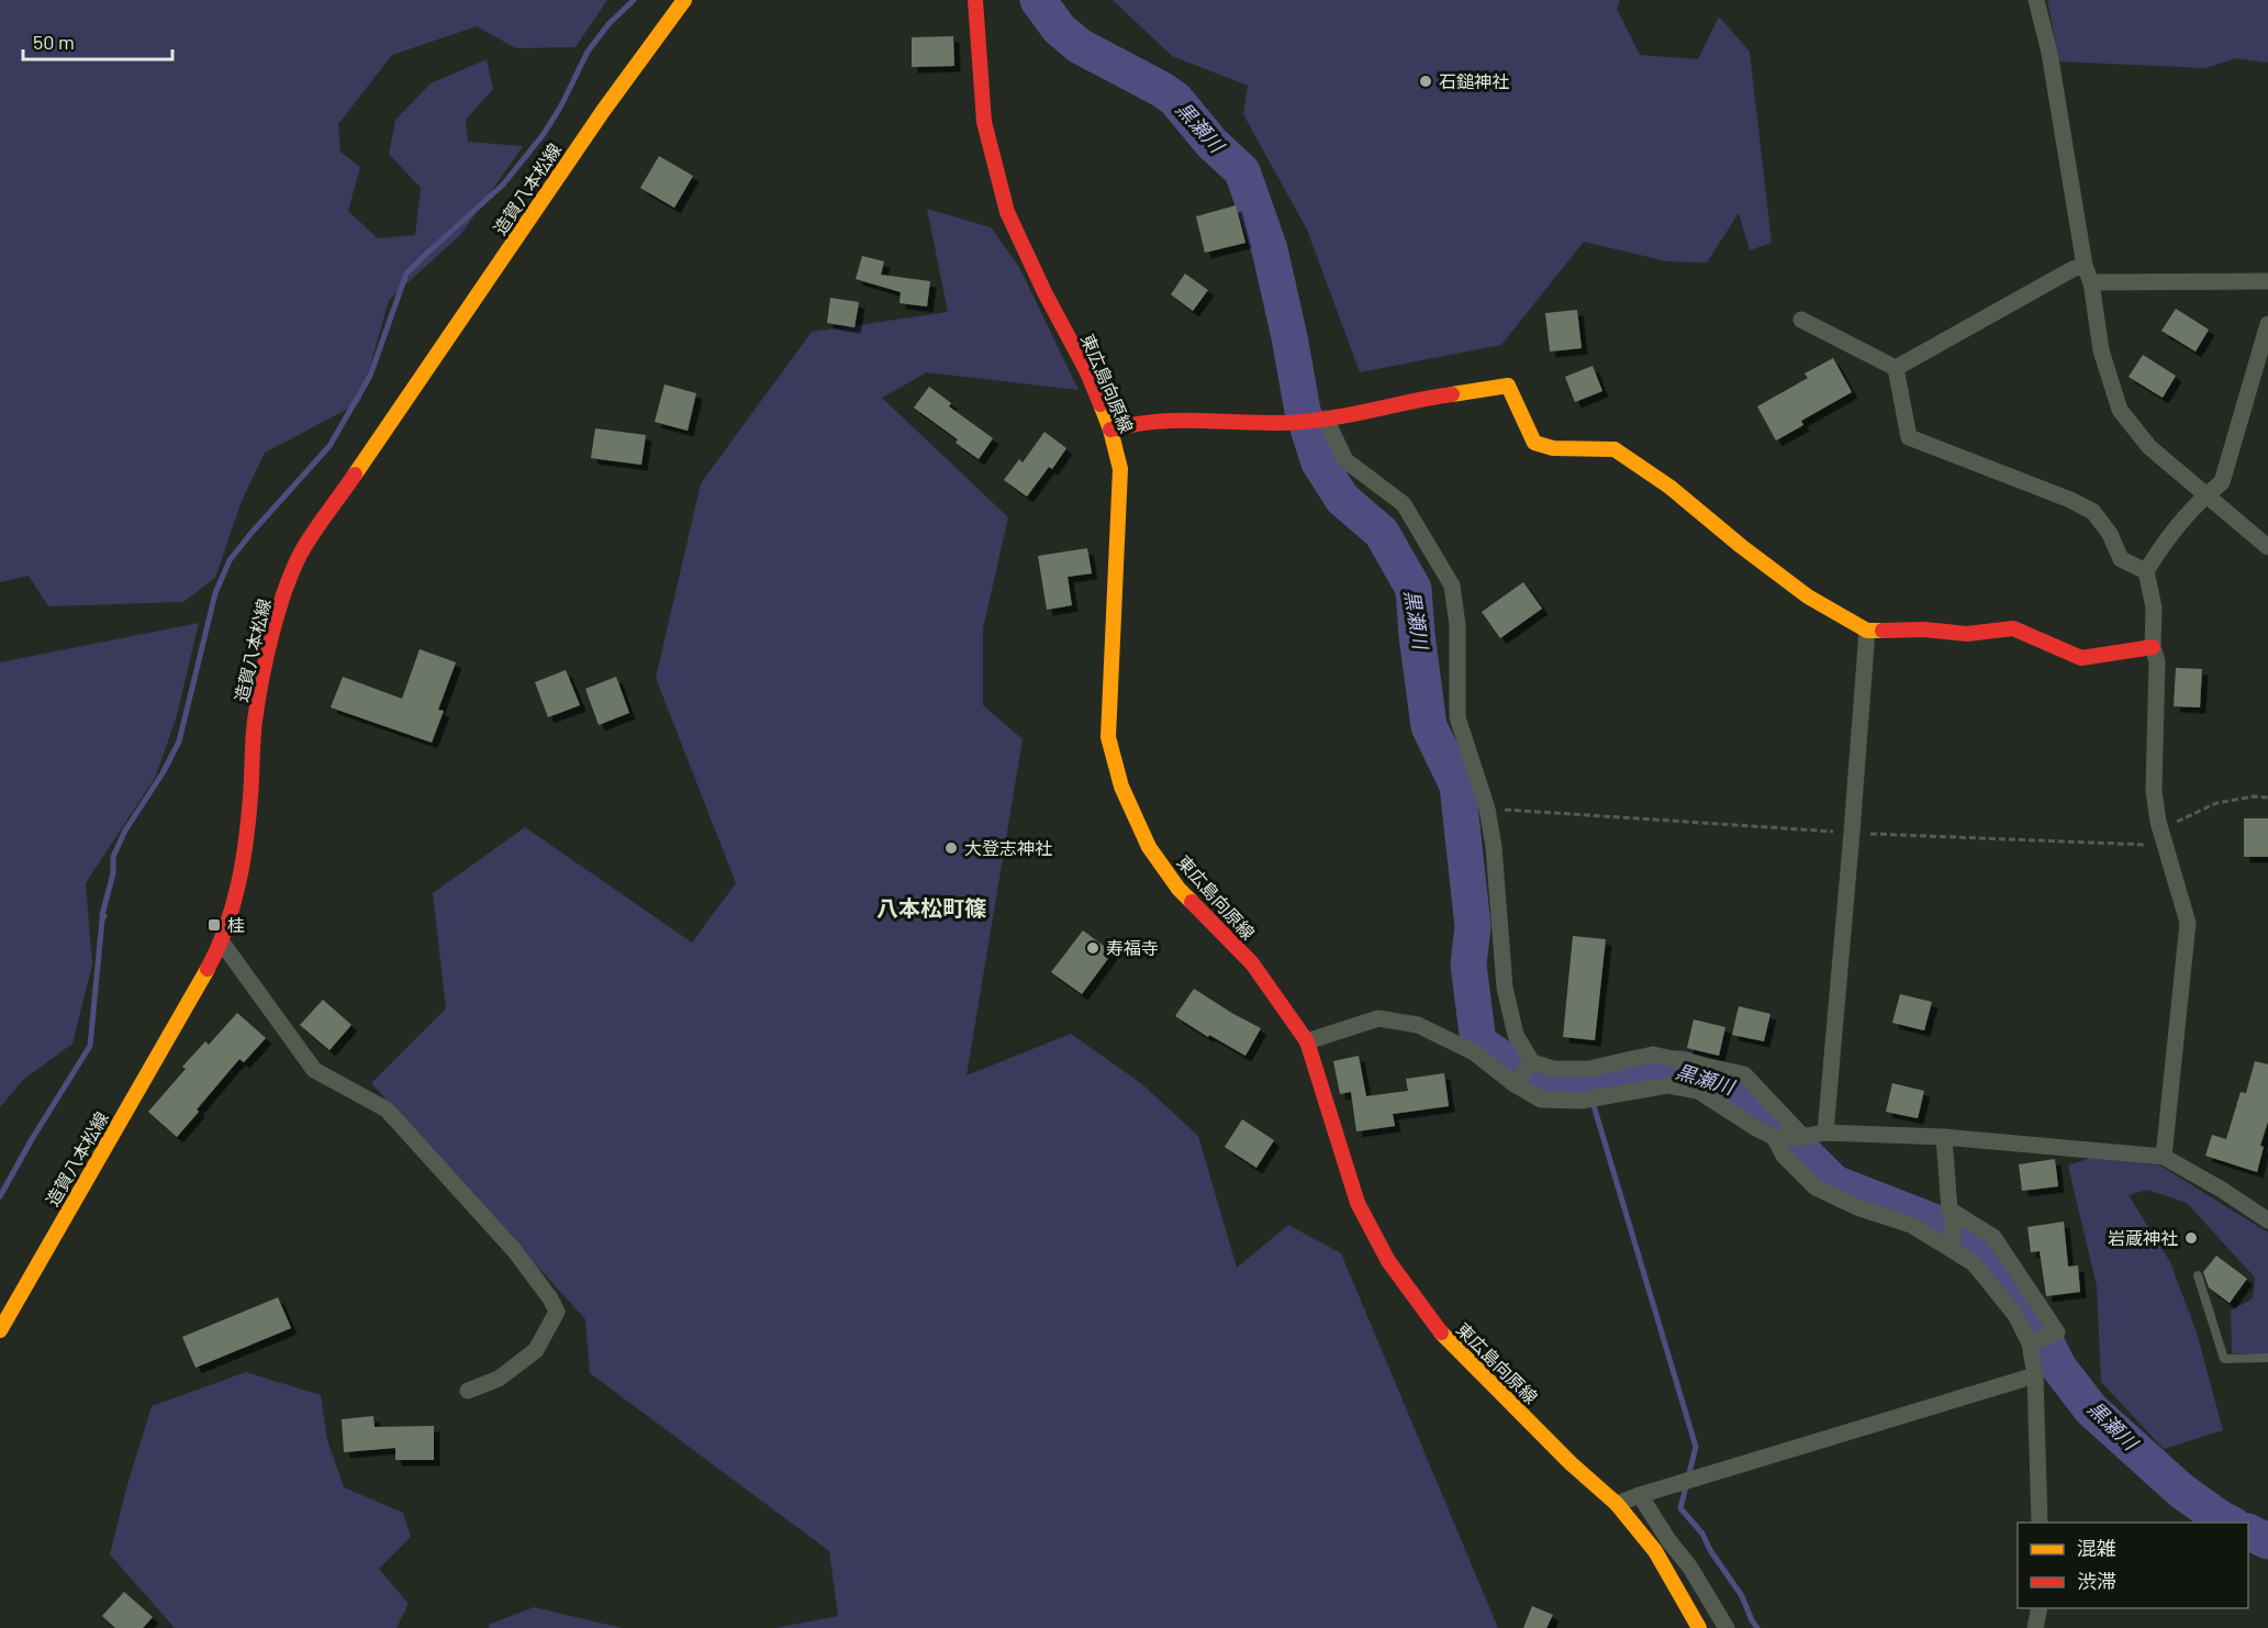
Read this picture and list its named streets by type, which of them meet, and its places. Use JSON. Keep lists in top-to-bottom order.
{
  "streets": {
    "main road": ["造賀八本松線", "東広島向原線"]
  },
  "districts": ["八本松町篠"],
  "water": ["黒瀬川"],
  "places": {
    "other": [
      "石鎚神社",
      "大登志神社",
      "寿福寺",
      "岩蔵神社"
    ],
    "transit": ["桂"]
  },
  "legend": ["混雑", "渋滞"],
  "scale_bar": "50 m"
}
